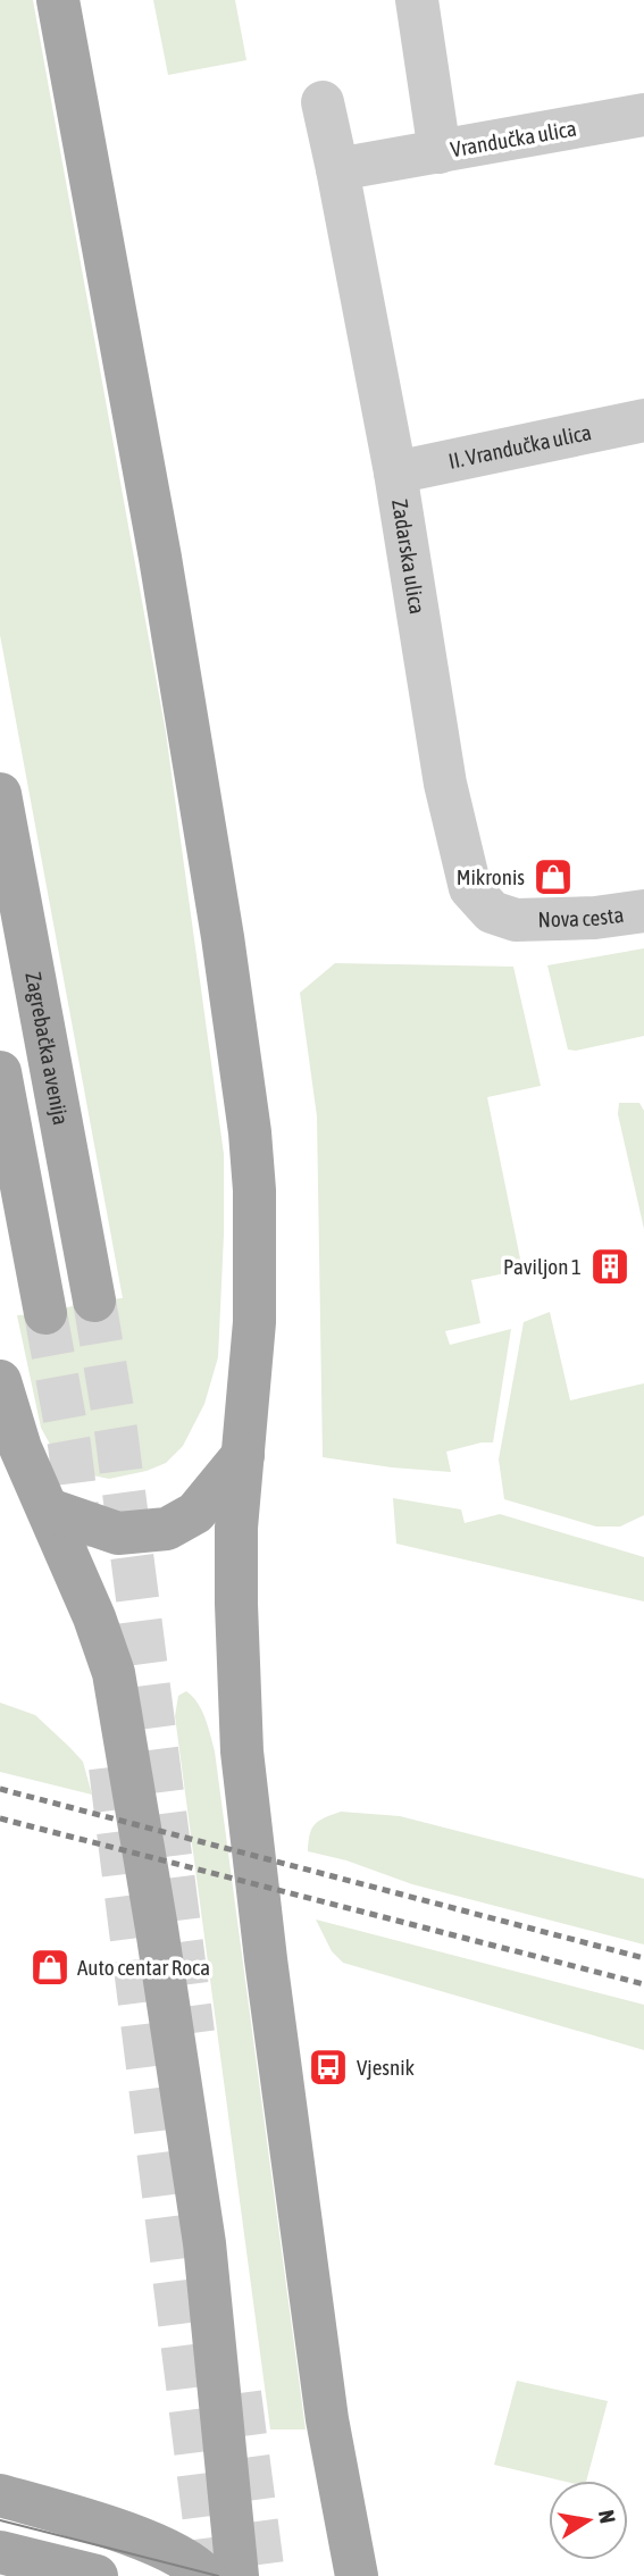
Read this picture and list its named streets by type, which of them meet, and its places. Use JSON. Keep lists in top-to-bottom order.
{
  "streets": {
    "main road": ["Zagrebačka avenija"],
    "street": [
      "Vrandučka ulica",
      "II. Vrandučka ulica",
      "Zadarska ulica",
      "Nova cesta"
    ]
  },
  "crossings": [
    ["II. Vrandučka ulica", "Zadarska ulica"],
    ["Zadarska ulica", "Nova cesta"]
  ],
  "places": {
    "shop": ["Mikronis", "Auto centar Roca"],
    "building": ["Paviljon 1"],
    "bus stop": ["Vjesnik"]
  },
  "north": "right"
}
